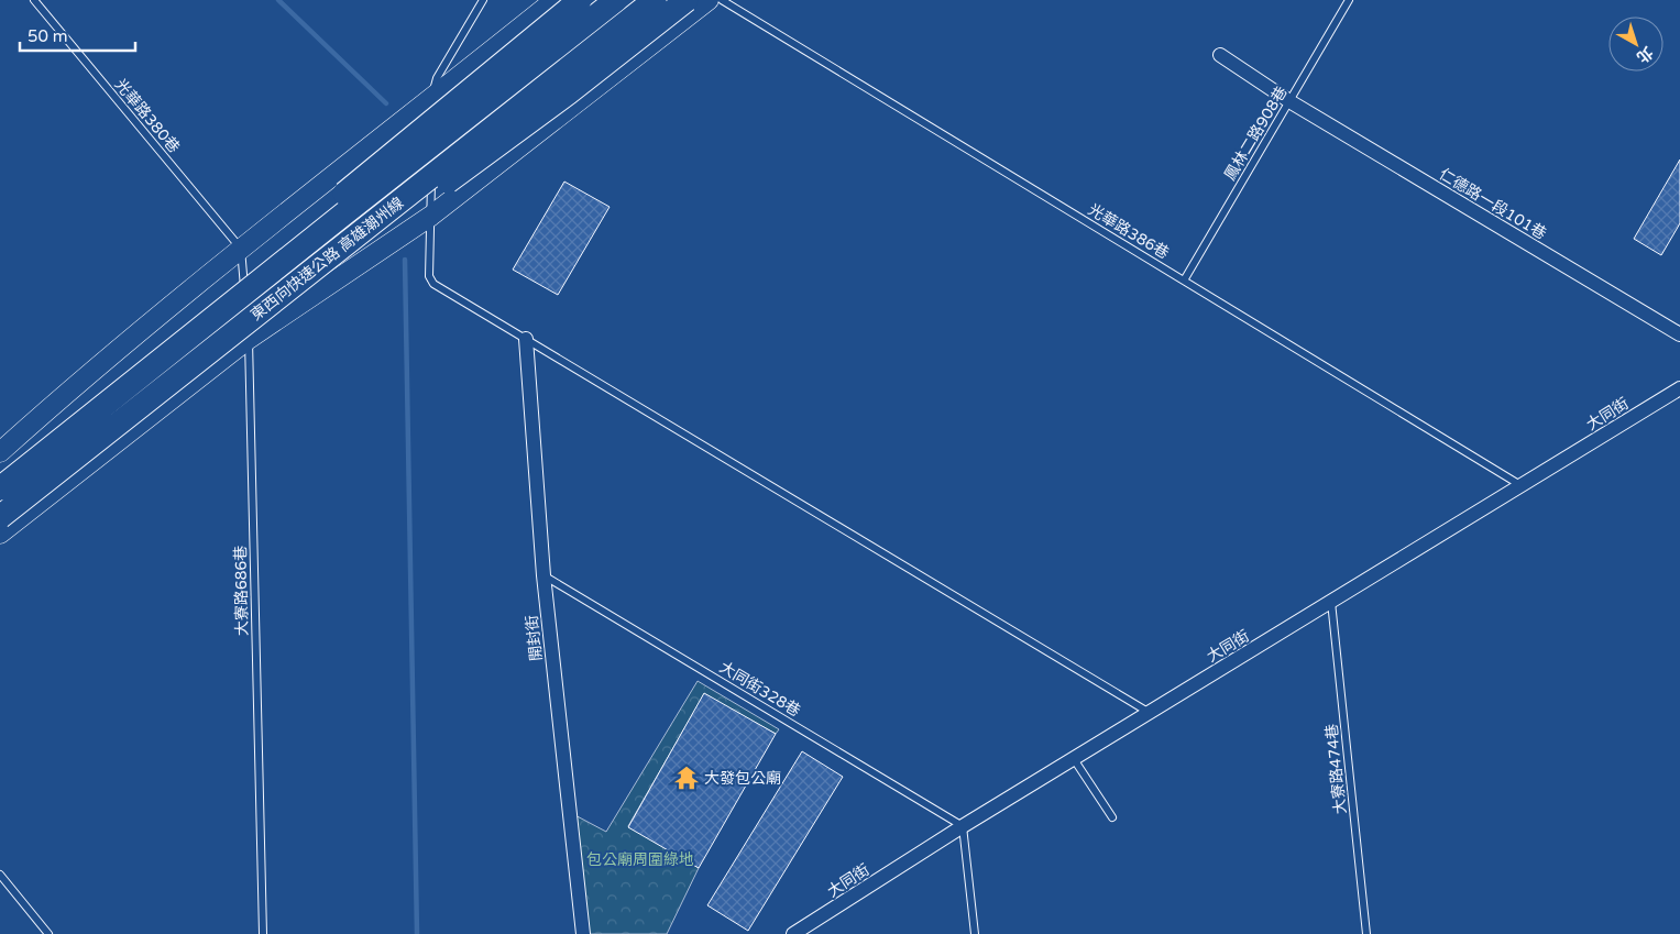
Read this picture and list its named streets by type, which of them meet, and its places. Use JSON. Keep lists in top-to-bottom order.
{
  "streets": {
    "highway": ["東西向快速公路 高雄潮州線"],
    "street": ["仁德路一段101巷", "大同街", "開封街"],
    "lane": [
      "光華路380巷",
      "鳳林二路908巷",
      "光華路386巷",
      "大寮路686巷",
      "大同街328巷",
      "大寮路474巷"
    ]
  },
  "crossings": [
    ["鳳林二路908巷", "仁德路一段101巷"],
    ["鳳林二路908巷", "光華路386巷"],
    ["光華路386巷", "大同街"],
    ["東西向快速公路 高雄潮州線", "大寮路686巷"],
    ["大同街", "大同街328巷"],
    ["大同街", "大寮路474巷"],
    ["開封街", "大同街328巷"]
  ],
  "parks": ["包公廟周圍綠地"],
  "places": {
    "temple": ["大發包公廟"]
  },
  "scale_bar": "50 m",
  "north": "bottom right"
}
